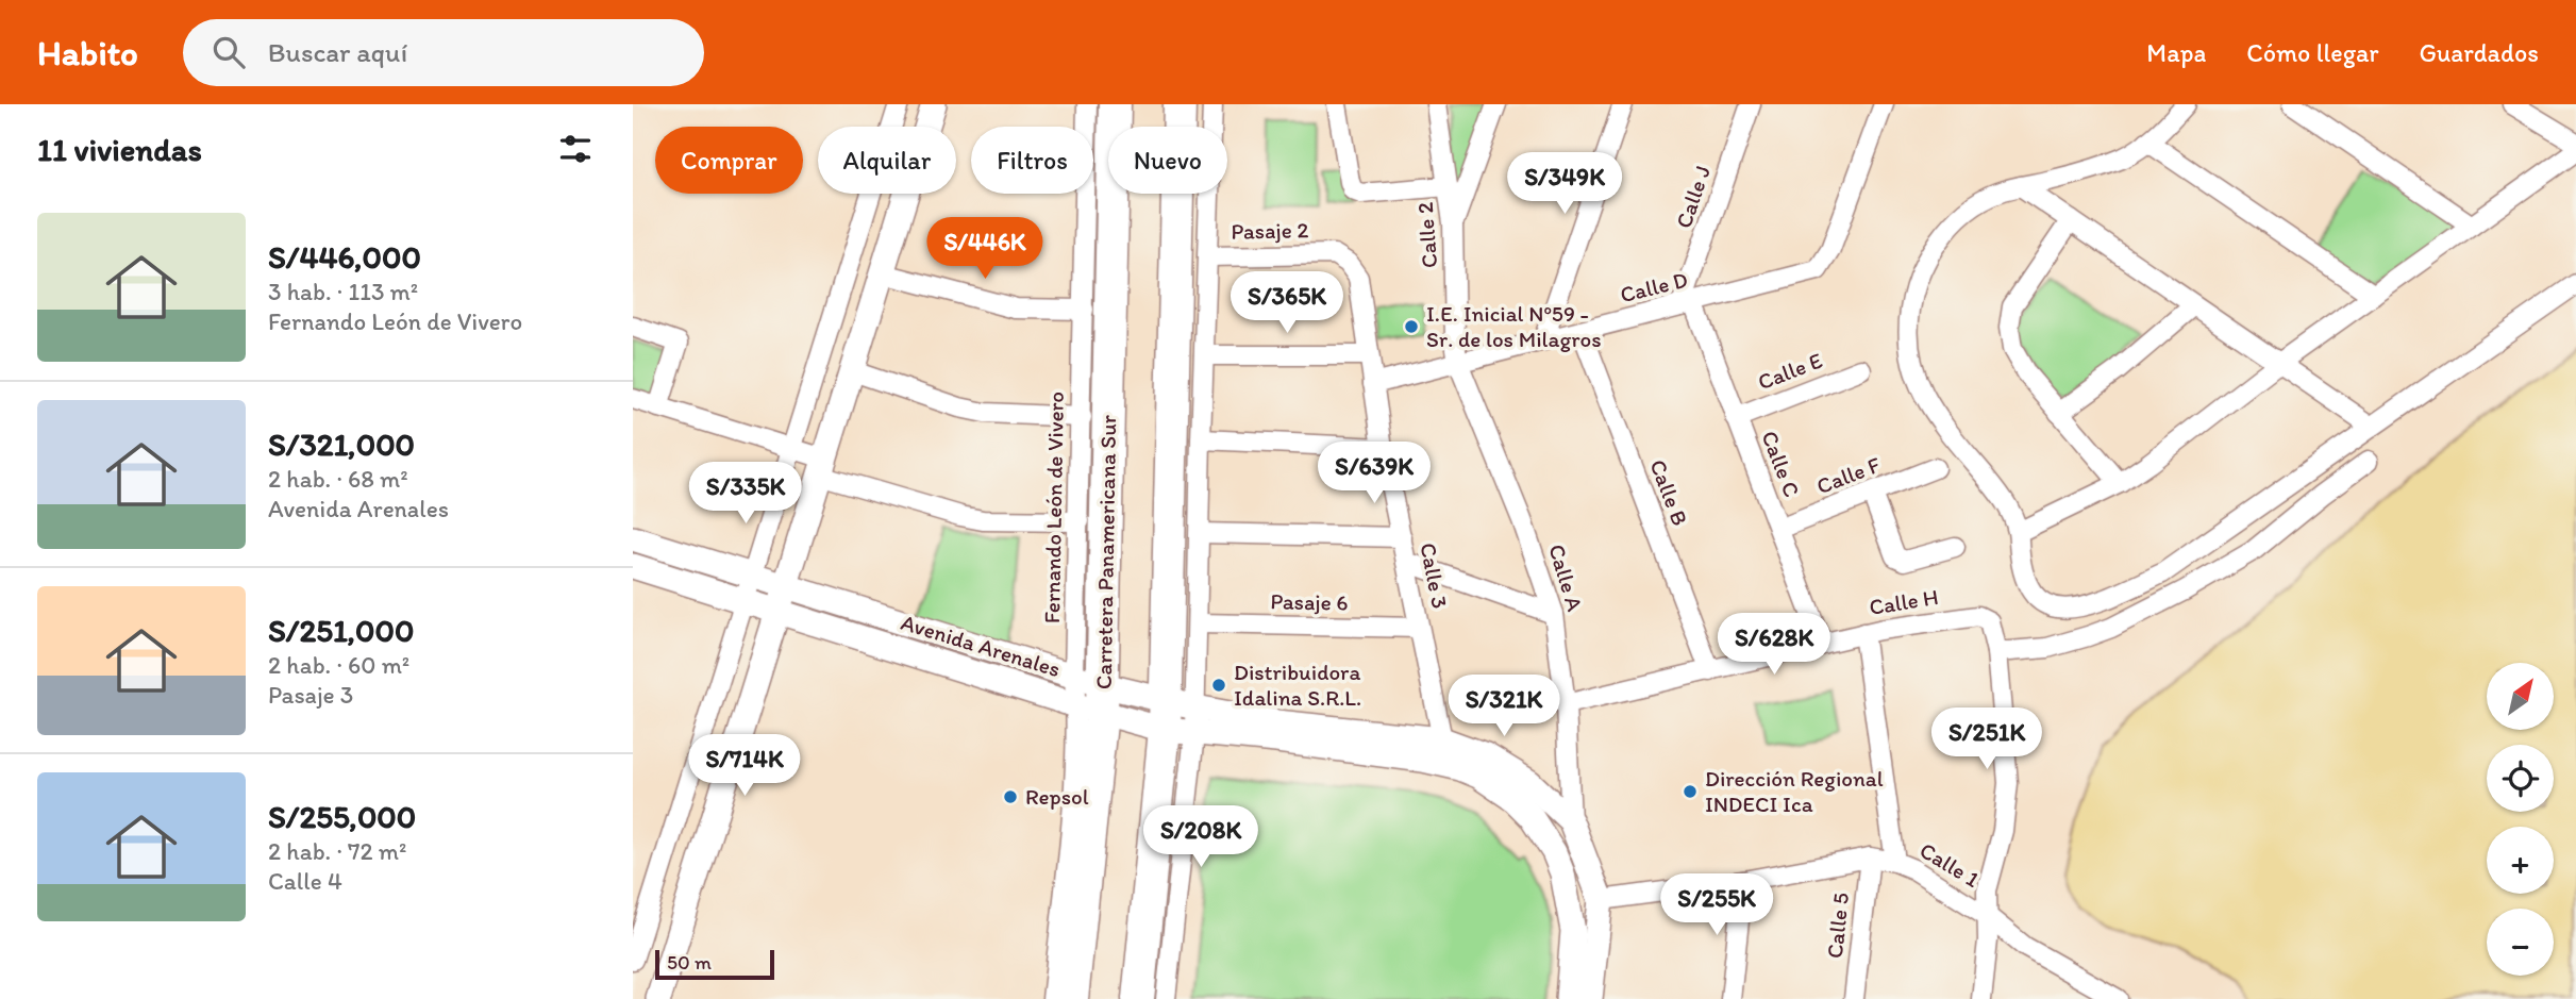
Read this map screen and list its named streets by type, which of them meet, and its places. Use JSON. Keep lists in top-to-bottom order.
{
  "streets": {
    "highway": ["Carretera Panamericana Sur"],
    "street": [
      "Calle J",
      "Pasaje 2",
      "Calle 2",
      "Calle D",
      "Calle E",
      "Calle C",
      "Calle F",
      "Calle B",
      "Fernando León de Vivero",
      "Calle 3",
      "Calle A",
      "Pasaje 6",
      "Calle H",
      "Avenida Arenales",
      "Calle 1",
      "Calle 5"
    ]
  },
  "crossings": [
    ["Calle J", "Calle D"],
    ["Calle J", "Calle C"],
    ["Pasaje 2", "Calle 3"],
    ["Calle 2", "Calle D"],
    ["Calle 2", "Calle A"],
    ["Calle D", "Calle C"],
    ["Calle D", "Calle B"],
    ["Calle D", "Calle 3"],
    ["Calle D", "Calle A"],
    ["Calle E", "Calle C"],
    ["Calle C", "Calle F"],
    ["Calle C", "Calle H"],
    ["Calle B", "Calle H"],
    ["Fernando León de Vivero", "Carretera Panamericana Sur"],
    ["Fernando León de Vivero", "Avenida Arenales"],
    ["Carretera Panamericana Sur", "Avenida Arenales"],
    ["Calle 3", "Pasaje 6"],
    ["Calle 3", "Avenida Arenales"],
    ["Calle A", "Calle H"],
    ["Calle A", "Avenida Arenales"],
    ["Avenida Arenales", "Calle 1"],
    ["Calle 1", "Calle 5"]
  ],
  "places": [
    "I.E. Inicial Nº59 - Sr. de los Milagros",
    "Distribuidora Idalina S.R.L.",
    "Dirección Regional INDECI Ica",
    "Repsol"
  ],
  "scale_bar": "50 m",
  "north": "top right",
  "page": {
    "header": "Habito",
    "search": "Buscar aquí",
    "nav": ["Mapa", "Cómo llegar", "Guardados"],
    "heading": "11 viviendas",
    "chip": [
      "Comprar",
      "Alquilar",
      "Filtros",
      "Nuevo"
    ],
    "price": [
      "S/349K",
      "S/446K",
      "S/365K",
      "S/639K",
      "S/335K",
      "S/628K",
      "S/321K",
      "S/251K",
      "S/714K",
      "S/208K",
      "S/255K"
    ],
    "list": [
      {
        "name": "S/446,000",
        "note": "3 hab. · 113 m² · Fernando León de Vivero"
      },
      {
        "name": "S/321,000",
        "note": "2 hab. · 68 m² · Avenida Arenales"
      },
      {
        "name": "S/251,000",
        "note": "2 hab. · 60 m² · Pasaje 3"
      },
      {
        "name": "S/255,000",
        "note": "2 hab. · 72 m² · Calle 4"
      }
    ],
    "map_buttons": ["+", "−"],
    "scale": "50 m"
  }
}
